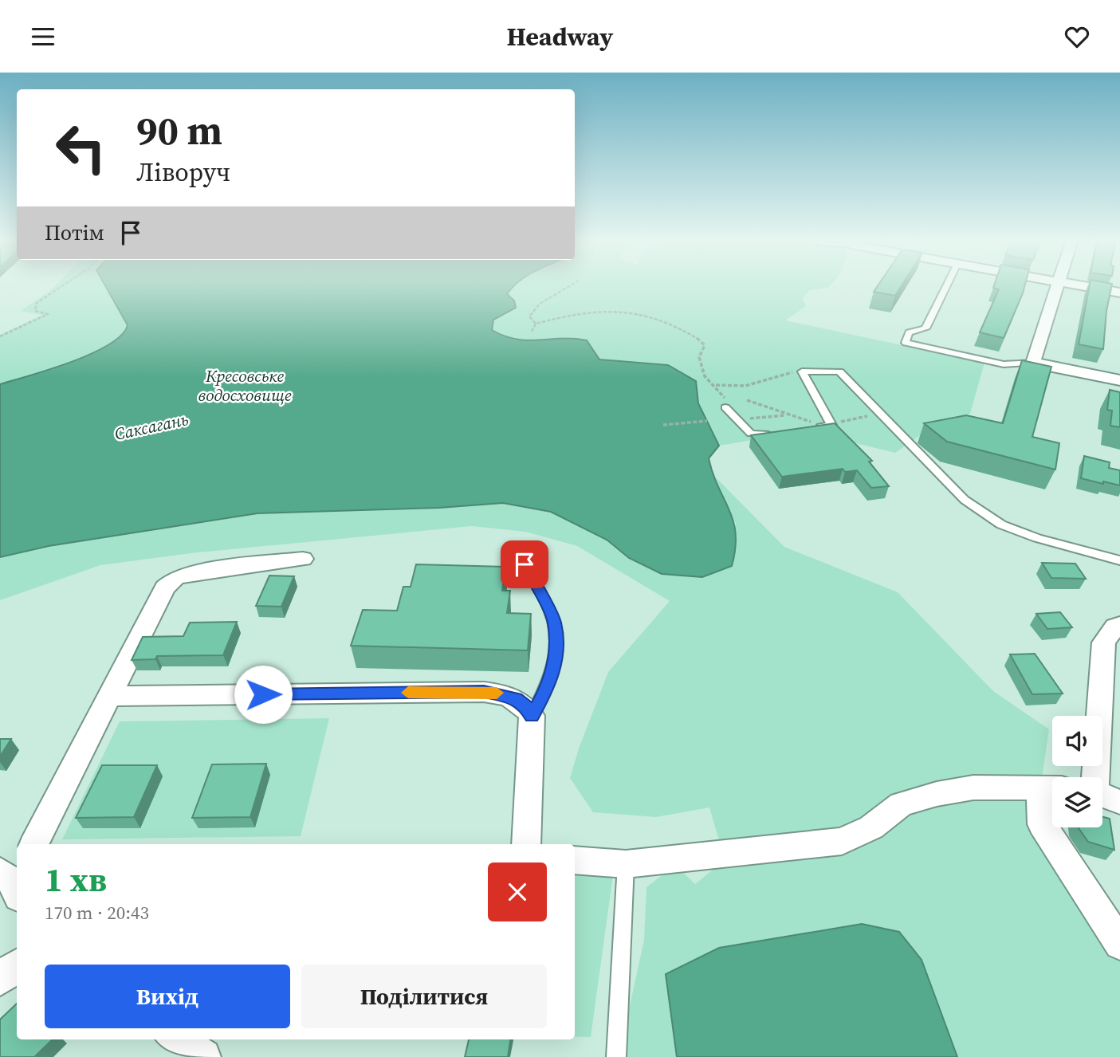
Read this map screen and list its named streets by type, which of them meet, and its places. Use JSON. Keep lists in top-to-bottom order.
{
  "water": ["Кресовське водосховище", "Саксагань"],
  "page": {
    "header": "Headway",
    "turn": ["90 m", "Ліворуч"],
    "then": "Потім",
    "heading": ["1 хв", "170 m · 20:43"],
    "buttons": ["Вихід", "Поділитися"]
  }
}
